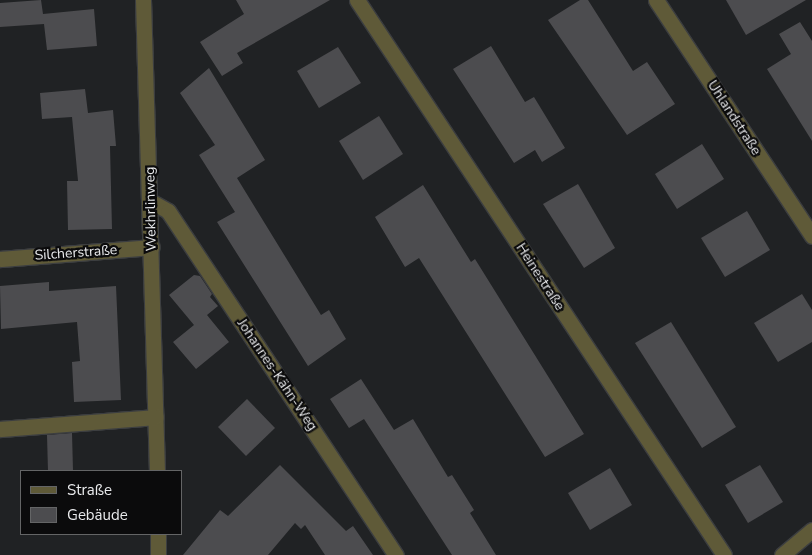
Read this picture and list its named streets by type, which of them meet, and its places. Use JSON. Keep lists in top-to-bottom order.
{
  "streets": {
    "street": [
      "Uhlandstraße",
      "Wekhrlinweg",
      "Silcherstraße",
      "Heinestraße",
      "Johannes-Kähn-Weg"
    ]
  },
  "crossings": [
    ["Wekhrlinweg", "Silcherstraße"],
    ["Wekhrlinweg", "Johannes-Kähn-Weg"]
  ],
  "legend": ["Straße", "Gebäude"]
}
